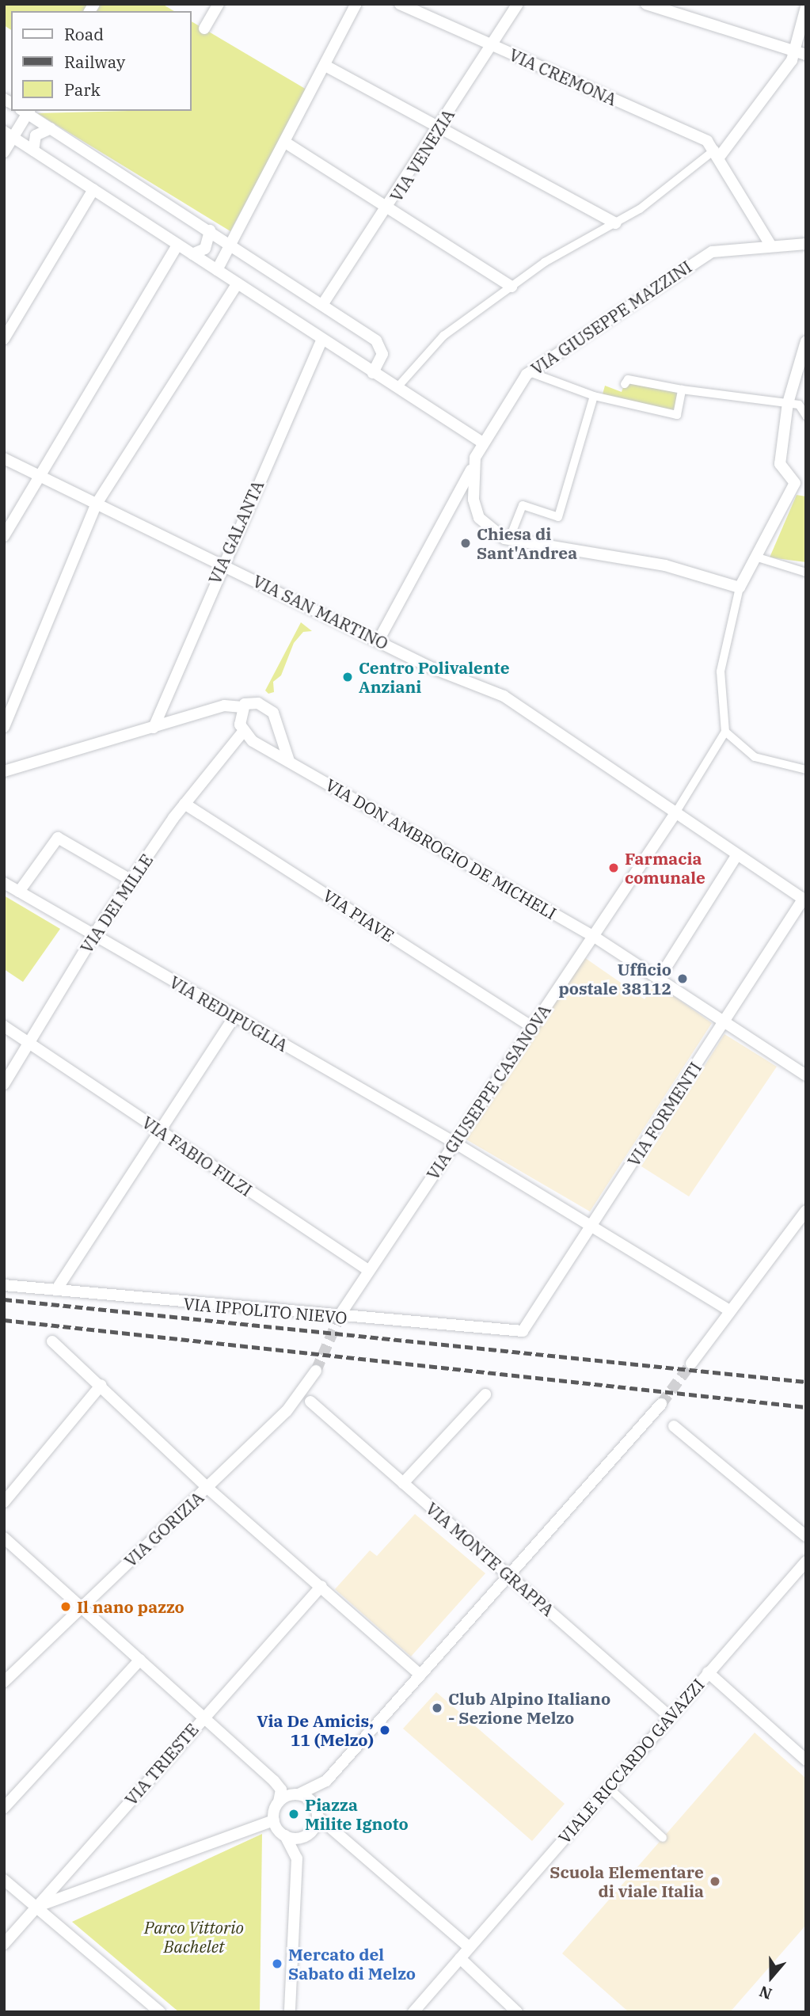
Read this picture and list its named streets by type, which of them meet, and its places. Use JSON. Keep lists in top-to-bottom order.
{
  "streets": {
    "street": [
      "VIA CREMONA",
      "VIA VENEZIA",
      "VIA GIUSEPPE MAZZINI",
      "VIA GALANTA",
      "VIA SAN MARTINO",
      "VIA DON AMBROGIO DE MICHELI",
      "VIA DEI MILLE",
      "VIA PIAVE",
      "VIA REDIPUGLIA",
      "VIA GIUSEPPE CASANOVA",
      "VIA FORMENTI",
      "VIA FABIO FILZI",
      "VIA IPPOLITO NIEVO",
      "VIA GORIZIA",
      "VIA MONTE GRAPPA",
      "VIALE RICCARDO GAVAZZI",
      "VIA TRIESTE"
    ]
  },
  "crossings": [
    ["VIA CREMONA", "VIA VENEZIA"],
    ["VIA GALANTA", "VIA SAN MARTINO"],
    ["VIA SAN MARTINO", "VIA GIUSEPPE CASANOVA"],
    ["VIA SAN MARTINO", "VIA FORMENTI"],
    ["VIA DON AMBROGIO DE MICHELI", "VIA DEI MILLE"],
    ["VIA DON AMBROGIO DE MICHELI", "VIA GIUSEPPE CASANOVA"],
    ["VIA DON AMBROGIO DE MICHELI", "VIA FORMENTI"],
    ["VIA DEI MILLE", "VIA PIAVE"],
    ["VIA DEI MILLE", "VIA REDIPUGLIA"],
    ["VIA DEI MILLE", "VIA FABIO FILZI"],
    ["VIA PIAVE", "VIA GIUSEPPE CASANOVA"],
    ["VIA REDIPUGLIA", "VIA GIUSEPPE CASANOVA"],
    ["VIA REDIPUGLIA", "VIA FORMENTI"],
    ["VIA FORMENTI", "VIA IPPOLITO NIEVO"],
    ["VIA MONTE GRAPPA", "VIALE RICCARDO GAVAZZI"]
  ],
  "parks": ["Parco Vittorio Bachelet"],
  "places": [
    "Chiesa di Sant'Andrea",
    "Centro Polivalente Anziani",
    "Farmacia comunale",
    "Ufficio postale 38112",
    "Il nano pazzo",
    "Club Alpino Italiano - Sezione Melzo",
    "Via De Amicis, 11 (Melzo)",
    "Piazza Milite Ignoto",
    "Scuola Elementare di viale Italia",
    "Mercato del Sabato di Melzo"
  ],
  "legend": ["Road", "Railway", "Park"],
  "north": "bottom"
}
